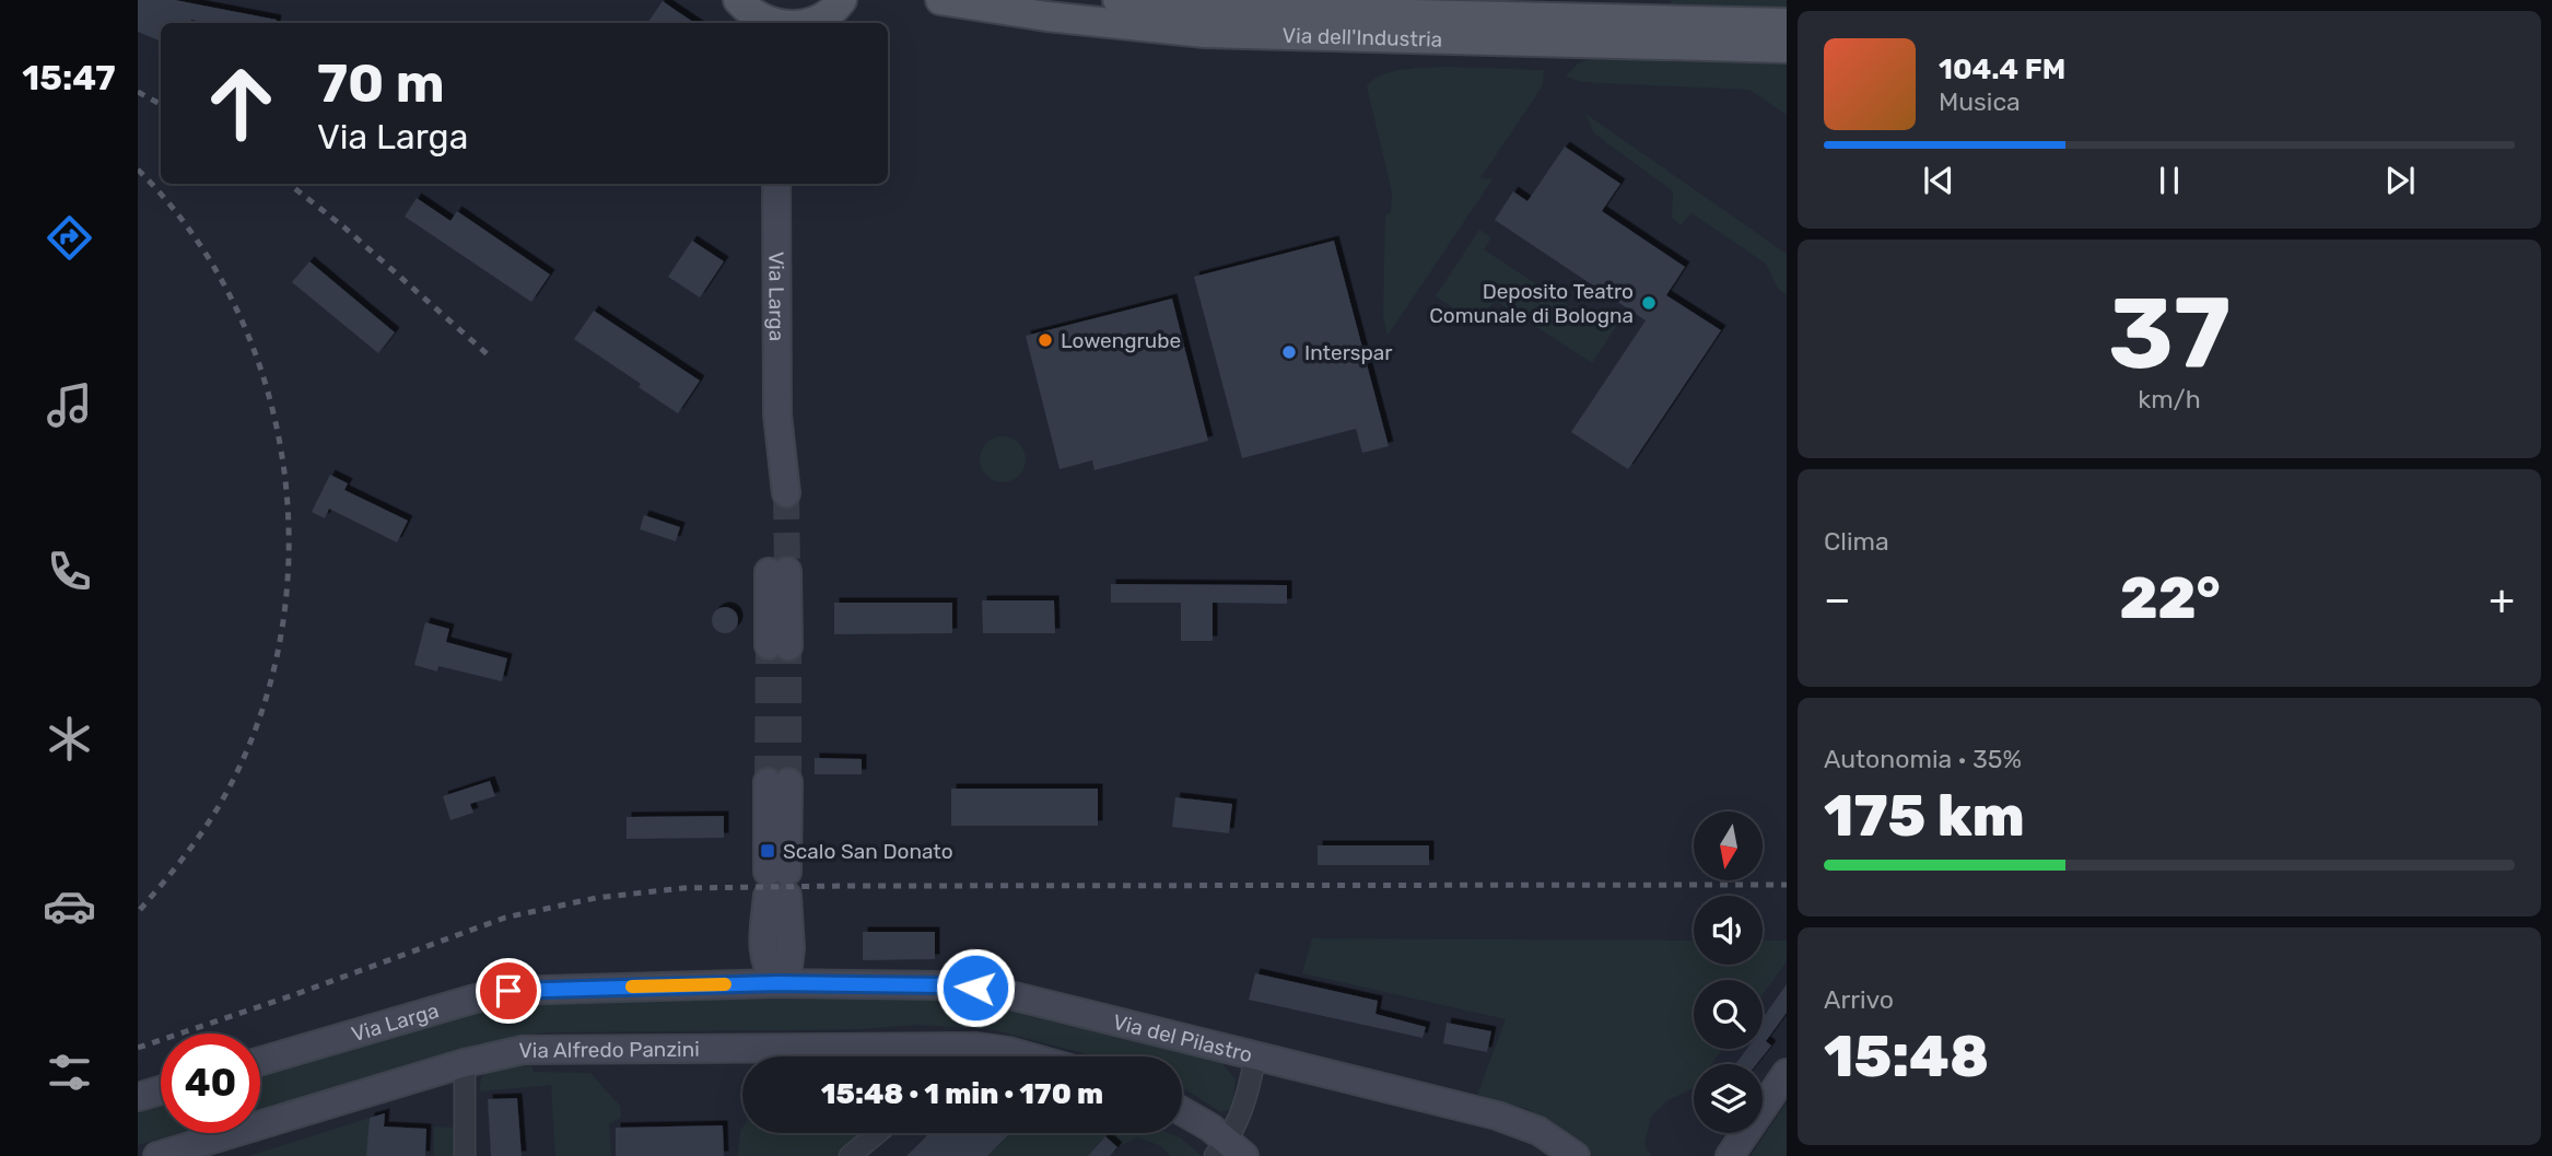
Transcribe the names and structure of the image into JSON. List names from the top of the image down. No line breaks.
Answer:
{"streets":{"main road":["Via dell'Industria"],"street":["Via Larga","Via del Pilastro","Via Alfredo Panzini"]},"crossings":[["Via Larga","Via del Pilastro"]],"places":{"other":["Deposito Teatro Comunale di Bologna","Lowengrube","Interspar"],"transit":["Scalo San Donato"]},"north":"bottom","page":{"tabs":"15:47","turn":["70 m","Via Larga"],"song":["104.4 FM","Musica"],"tile":[["37","km/h"],"Clima",["Autonomia · 35%","175 km"],["Arrivo","15:48"]],"heat":["−","22°","+"],"limit":"40","trip":"15:48 · 1 min · 170 m"}}
